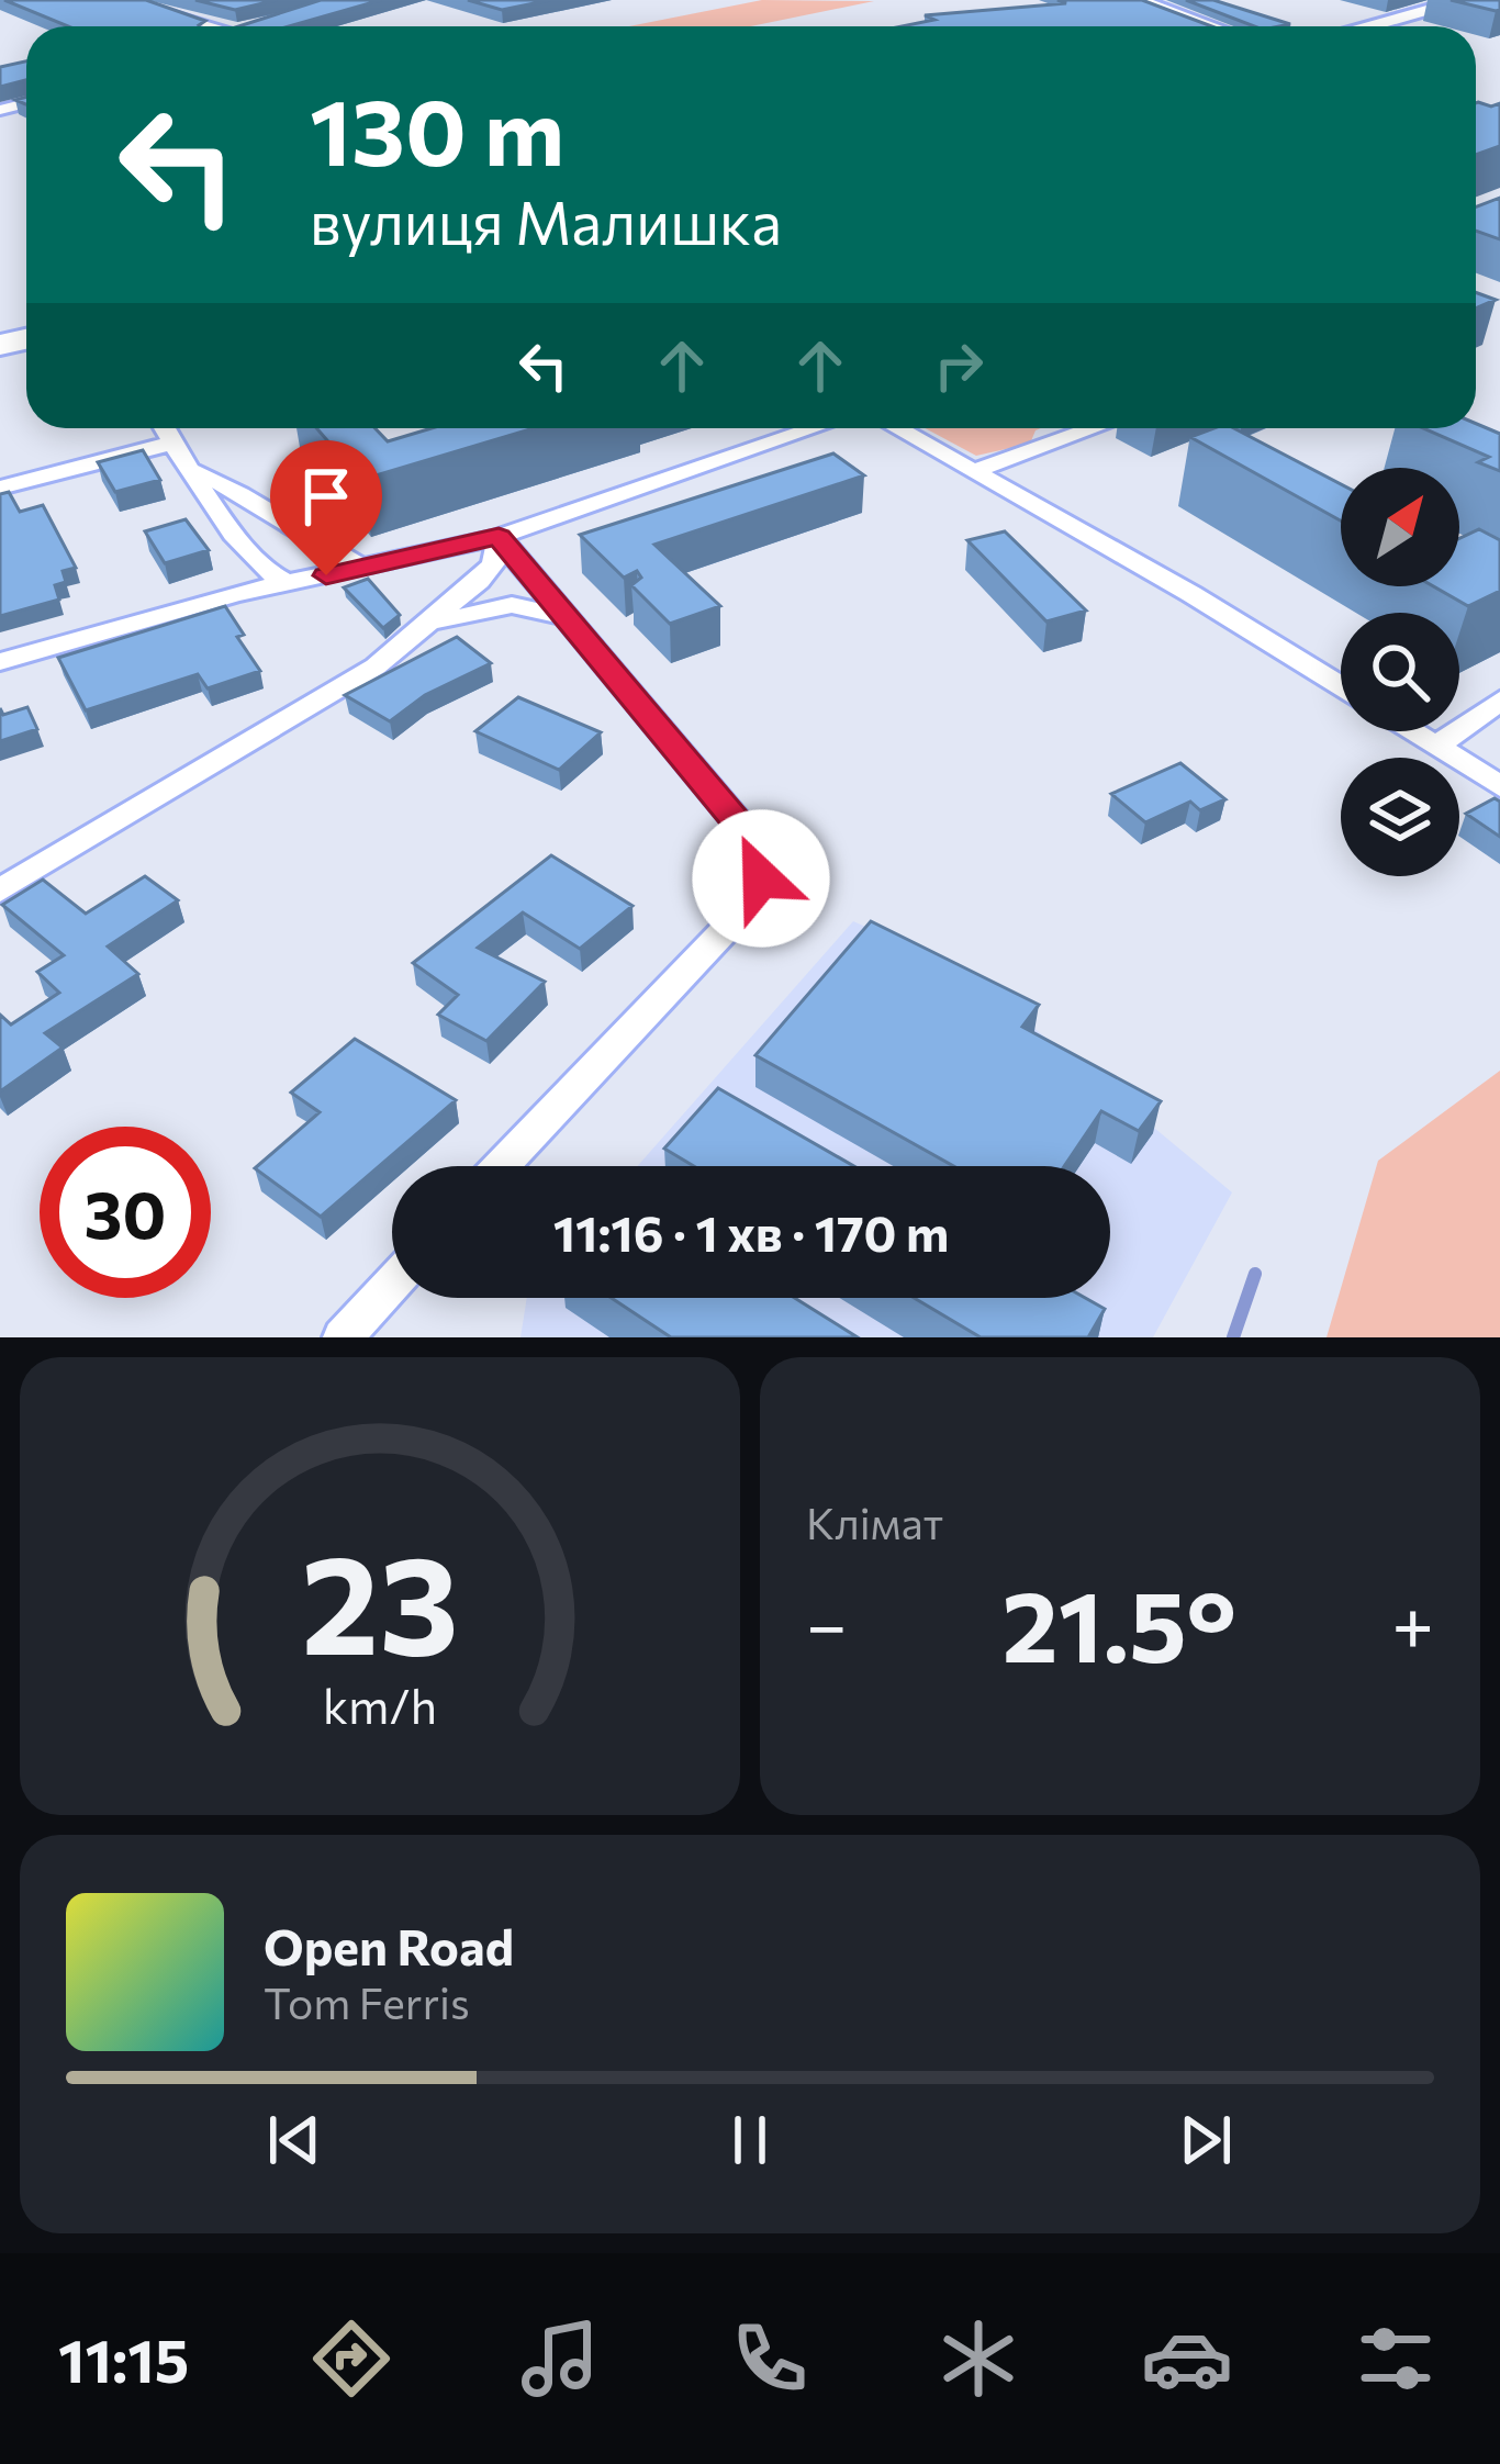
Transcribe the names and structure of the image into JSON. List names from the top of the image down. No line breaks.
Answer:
{"north":"top right","page":{"turn":["130 m","вулиця Малишка"],"limit":"30","trip":"11:16 · 1 хв · 170 m","tile":"Клімат","heat":["−","21.5°","+"],"song":["Open Road","Tom Ferris"],"tabs":"11:15","gauge":["23","km/h"]}}
